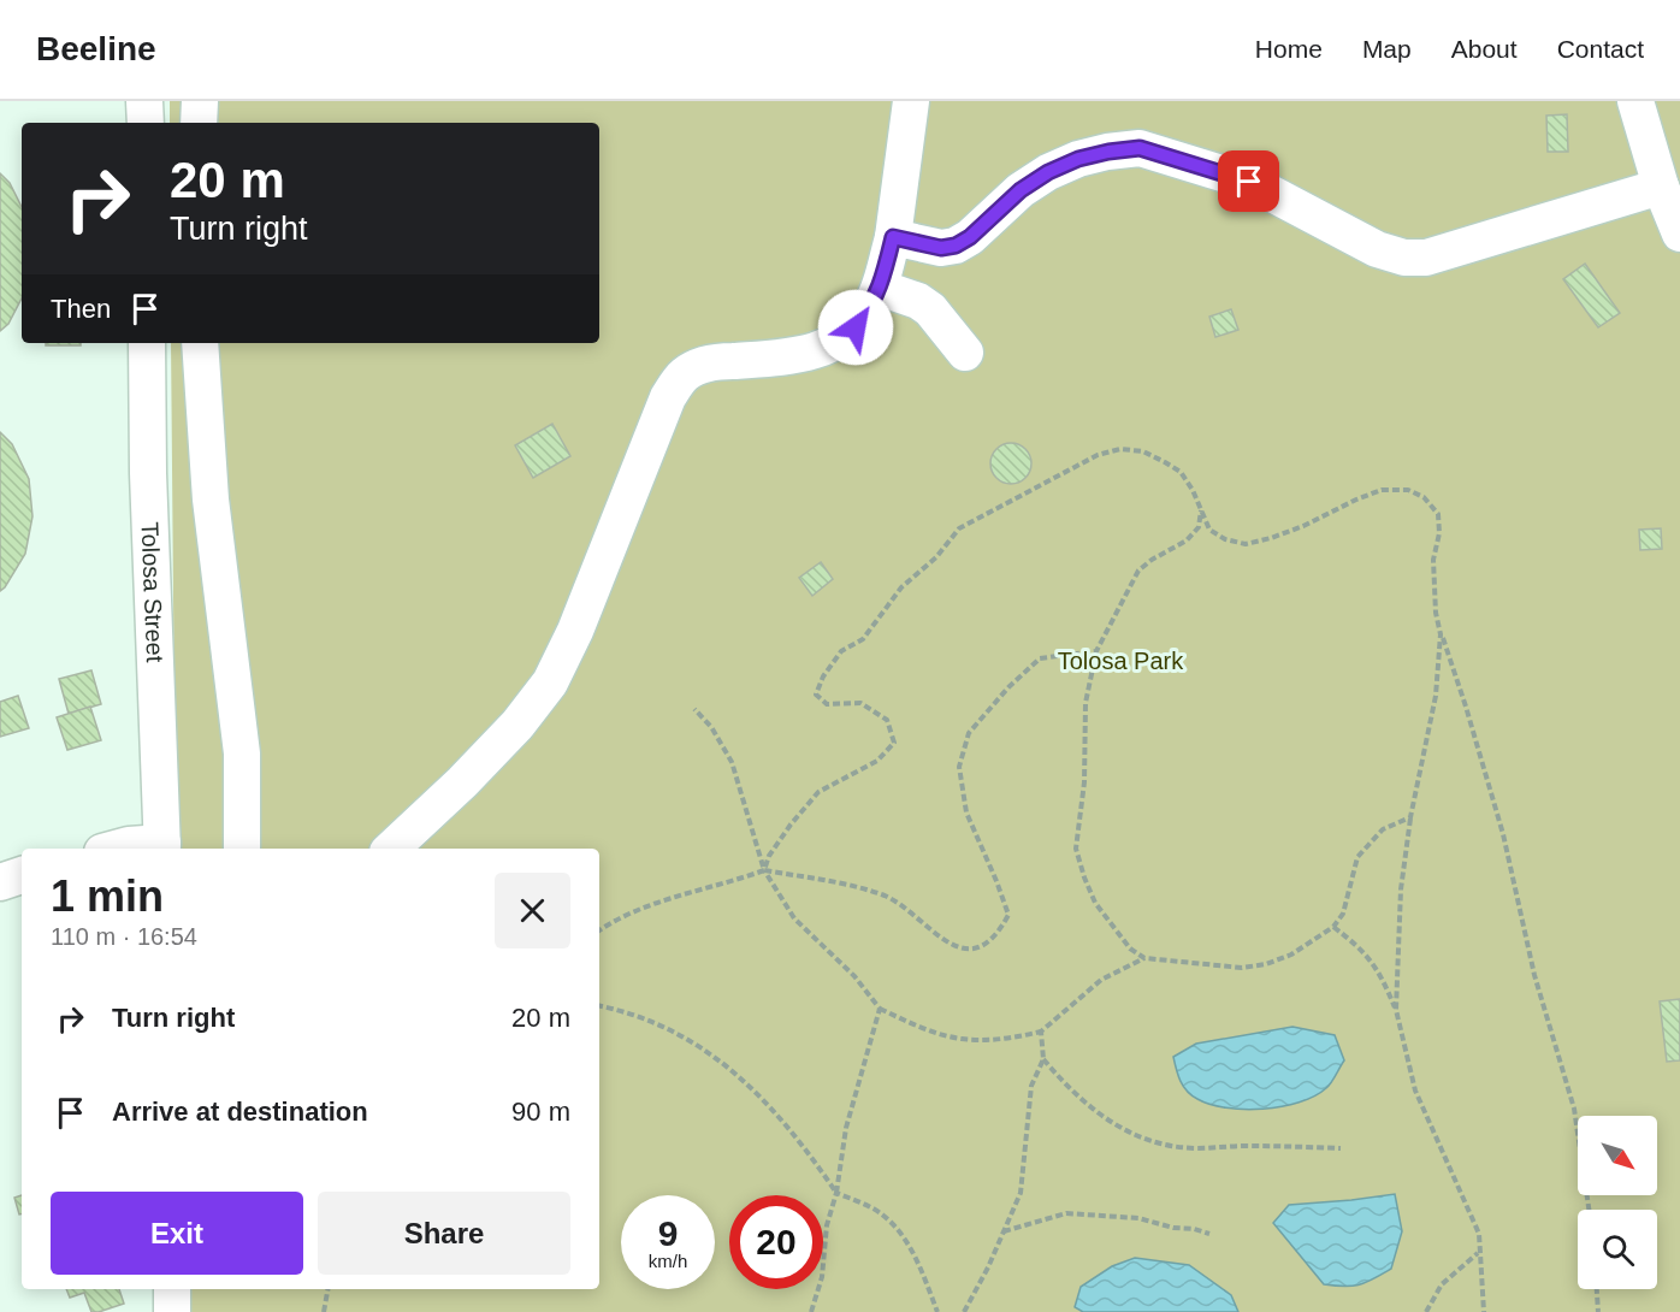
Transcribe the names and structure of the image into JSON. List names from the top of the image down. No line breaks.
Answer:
{"streets":{"street":["Tolosa Street"]},"parks":["Tolosa Park"],"north":"bottom right","page":{"header":"Beeline","nav":["Home","Map","About","Contact"],"turn":["20 m","Turn right"],"then":"Then","heading":["1 min","110 m · 16:54"],"list":[{"name":"Turn right","value":"20 m"},{"name":"Arrive at destination","value":"90 m"}],"buttons":["Exit","Share"],"speed":"9 km/h","limit":"20"}}
